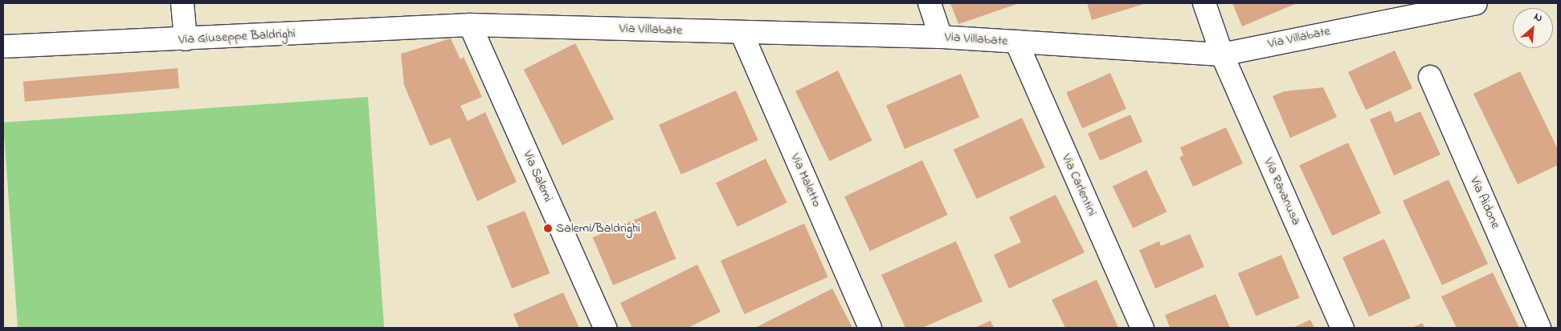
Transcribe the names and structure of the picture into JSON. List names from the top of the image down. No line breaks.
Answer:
{"streets":{"street":["Via Villabate","Via Giuseppe Baldrighi","Via Salemi","Via Maletto","Via Carlentini","Via Ravanusa","Via Aidone"]},"crossings":[["Via Villabate","Via Giuseppe Baldrighi"],["Via Villabate","Via Salemi"],["Via Villabate","Via Maletto"],["Via Villabate","Via Carlentini"],["Via Villabate","Via Ravanusa"],["Via Giuseppe Baldrighi","Via Salemi"]],"places":["Salemi/Baldrighi"],"north":"top right"}
